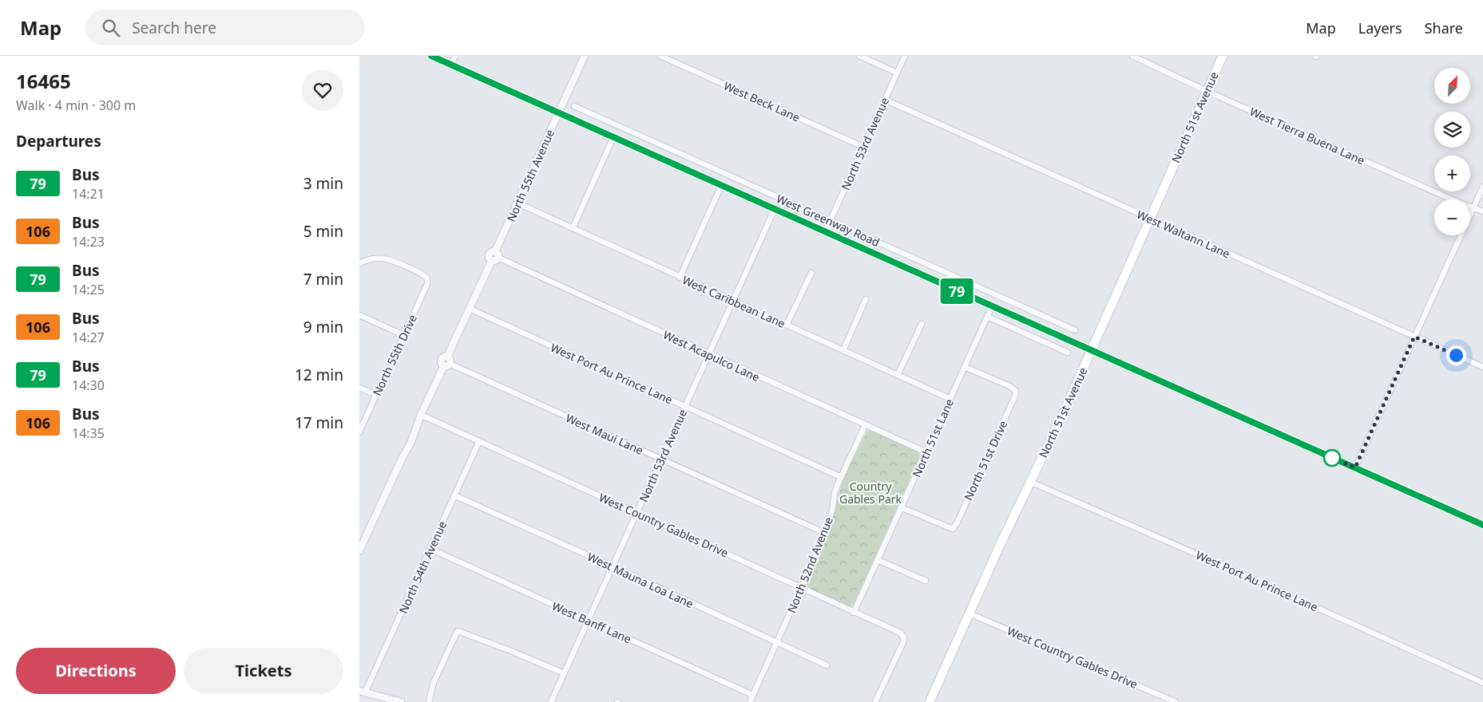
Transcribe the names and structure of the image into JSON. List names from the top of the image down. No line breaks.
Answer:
{"streets":{"main road":["North 51st Avenue","West Greenway Road"],"street":["West Beck Lane","West Tierra Buena Lane","North 53rd Avenue","North 55th Avenue","West Waltann Lane","West Caribbean Lane","North 55th Drive","West Acapulco Lane","West Port Au Prince Lane","West Maui Lane","North 51st Lane","North 51st Drive","West Country Gables Drive","North 52nd Avenue","North 54th Avenue","West Mauna Loa Lane","West Banff Lane"]},"crossings":[["West Beck Lane","North 53rd Avenue"],["North 51st Avenue","West Tierra Buena Lane"],["North 51st Avenue","West Greenway Road"],["North 51st Avenue","West Waltann Lane"],["North 51st Avenue","West Port Au Prince Lane"],["North 51st Avenue","West Country Gables Drive"],["North 53rd Avenue","West Greenway Road"],["North 53rd Avenue","West Waltann Lane"],["North 53rd Avenue","West Caribbean Lane"],["North 53rd Avenue","West Acapulco Lane"],["North 53rd Avenue","West Port Au Prince Lane"],["North 53rd Avenue","West Maui Lane"],["North 53rd Avenue","West Country Gables Drive"],["North 53rd Avenue","West Mauna Loa Lane"],["North 53rd Avenue","West Banff Lane"],["North 55th Avenue","West Greenway Road"],["North 55th Avenue","West Caribbean Lane"],["North 55th Avenue","West Acapulco Lane"],["North 55th Avenue","West Port Au Prince Lane"],["North 55th Avenue","West Maui Lane"],["North 55th Avenue","West Country Gables Drive"],["West Greenway Road","North 51st Lane"],["West Caribbean Lane","North 51st Lane"],["West Acapulco Lane","North 51st Lane"],["West Acapulco Lane","North 52nd Avenue"],["West Port Au Prince Lane","North 52nd Avenue"],["West Maui Lane","North 52nd Avenue"],["North 51st Lane","North 51st Drive"],["North 51st Lane","West Country Gables Drive"],["West Country Gables Drive","North 52nd Avenue"],["West Country Gables Drive","North 54th Avenue"],["North 52nd Avenue","West Mauna Loa Lane"],["North 52nd Avenue","West Banff Lane"],["North 54th Avenue","West Mauna Loa Lane"],["North 54th Avenue","West Banff Lane"]],"parks":["Country Gables Park"],"lines":["bus line 79"],"north":"top right","page":{"header":"Map","search":"Search here","nav":["Map","Layers","Share"],"heading":[["16465","Walk · 4 min · 300 m"],"Departures"],"on_map":"79","map_buttons":["+","−"],"list":[{"mark":"79","name":"Bus","note":"14:21","value":"3 min"},{"mark":"106","name":"Bus","note":"14:23","value":"5 min"},{"mark":"79","name":"Bus","note":"14:25","value":"7 min"},{"mark":"106","name":"Bus","note":"14:27","value":"9 min"},{"mark":"79","name":"Bus","note":"14:30","value":"12 min"},{"mark":"106","name":"Bus","note":"14:35","value":"17 min"}],"buttons":["Directions","Tickets"]}}
